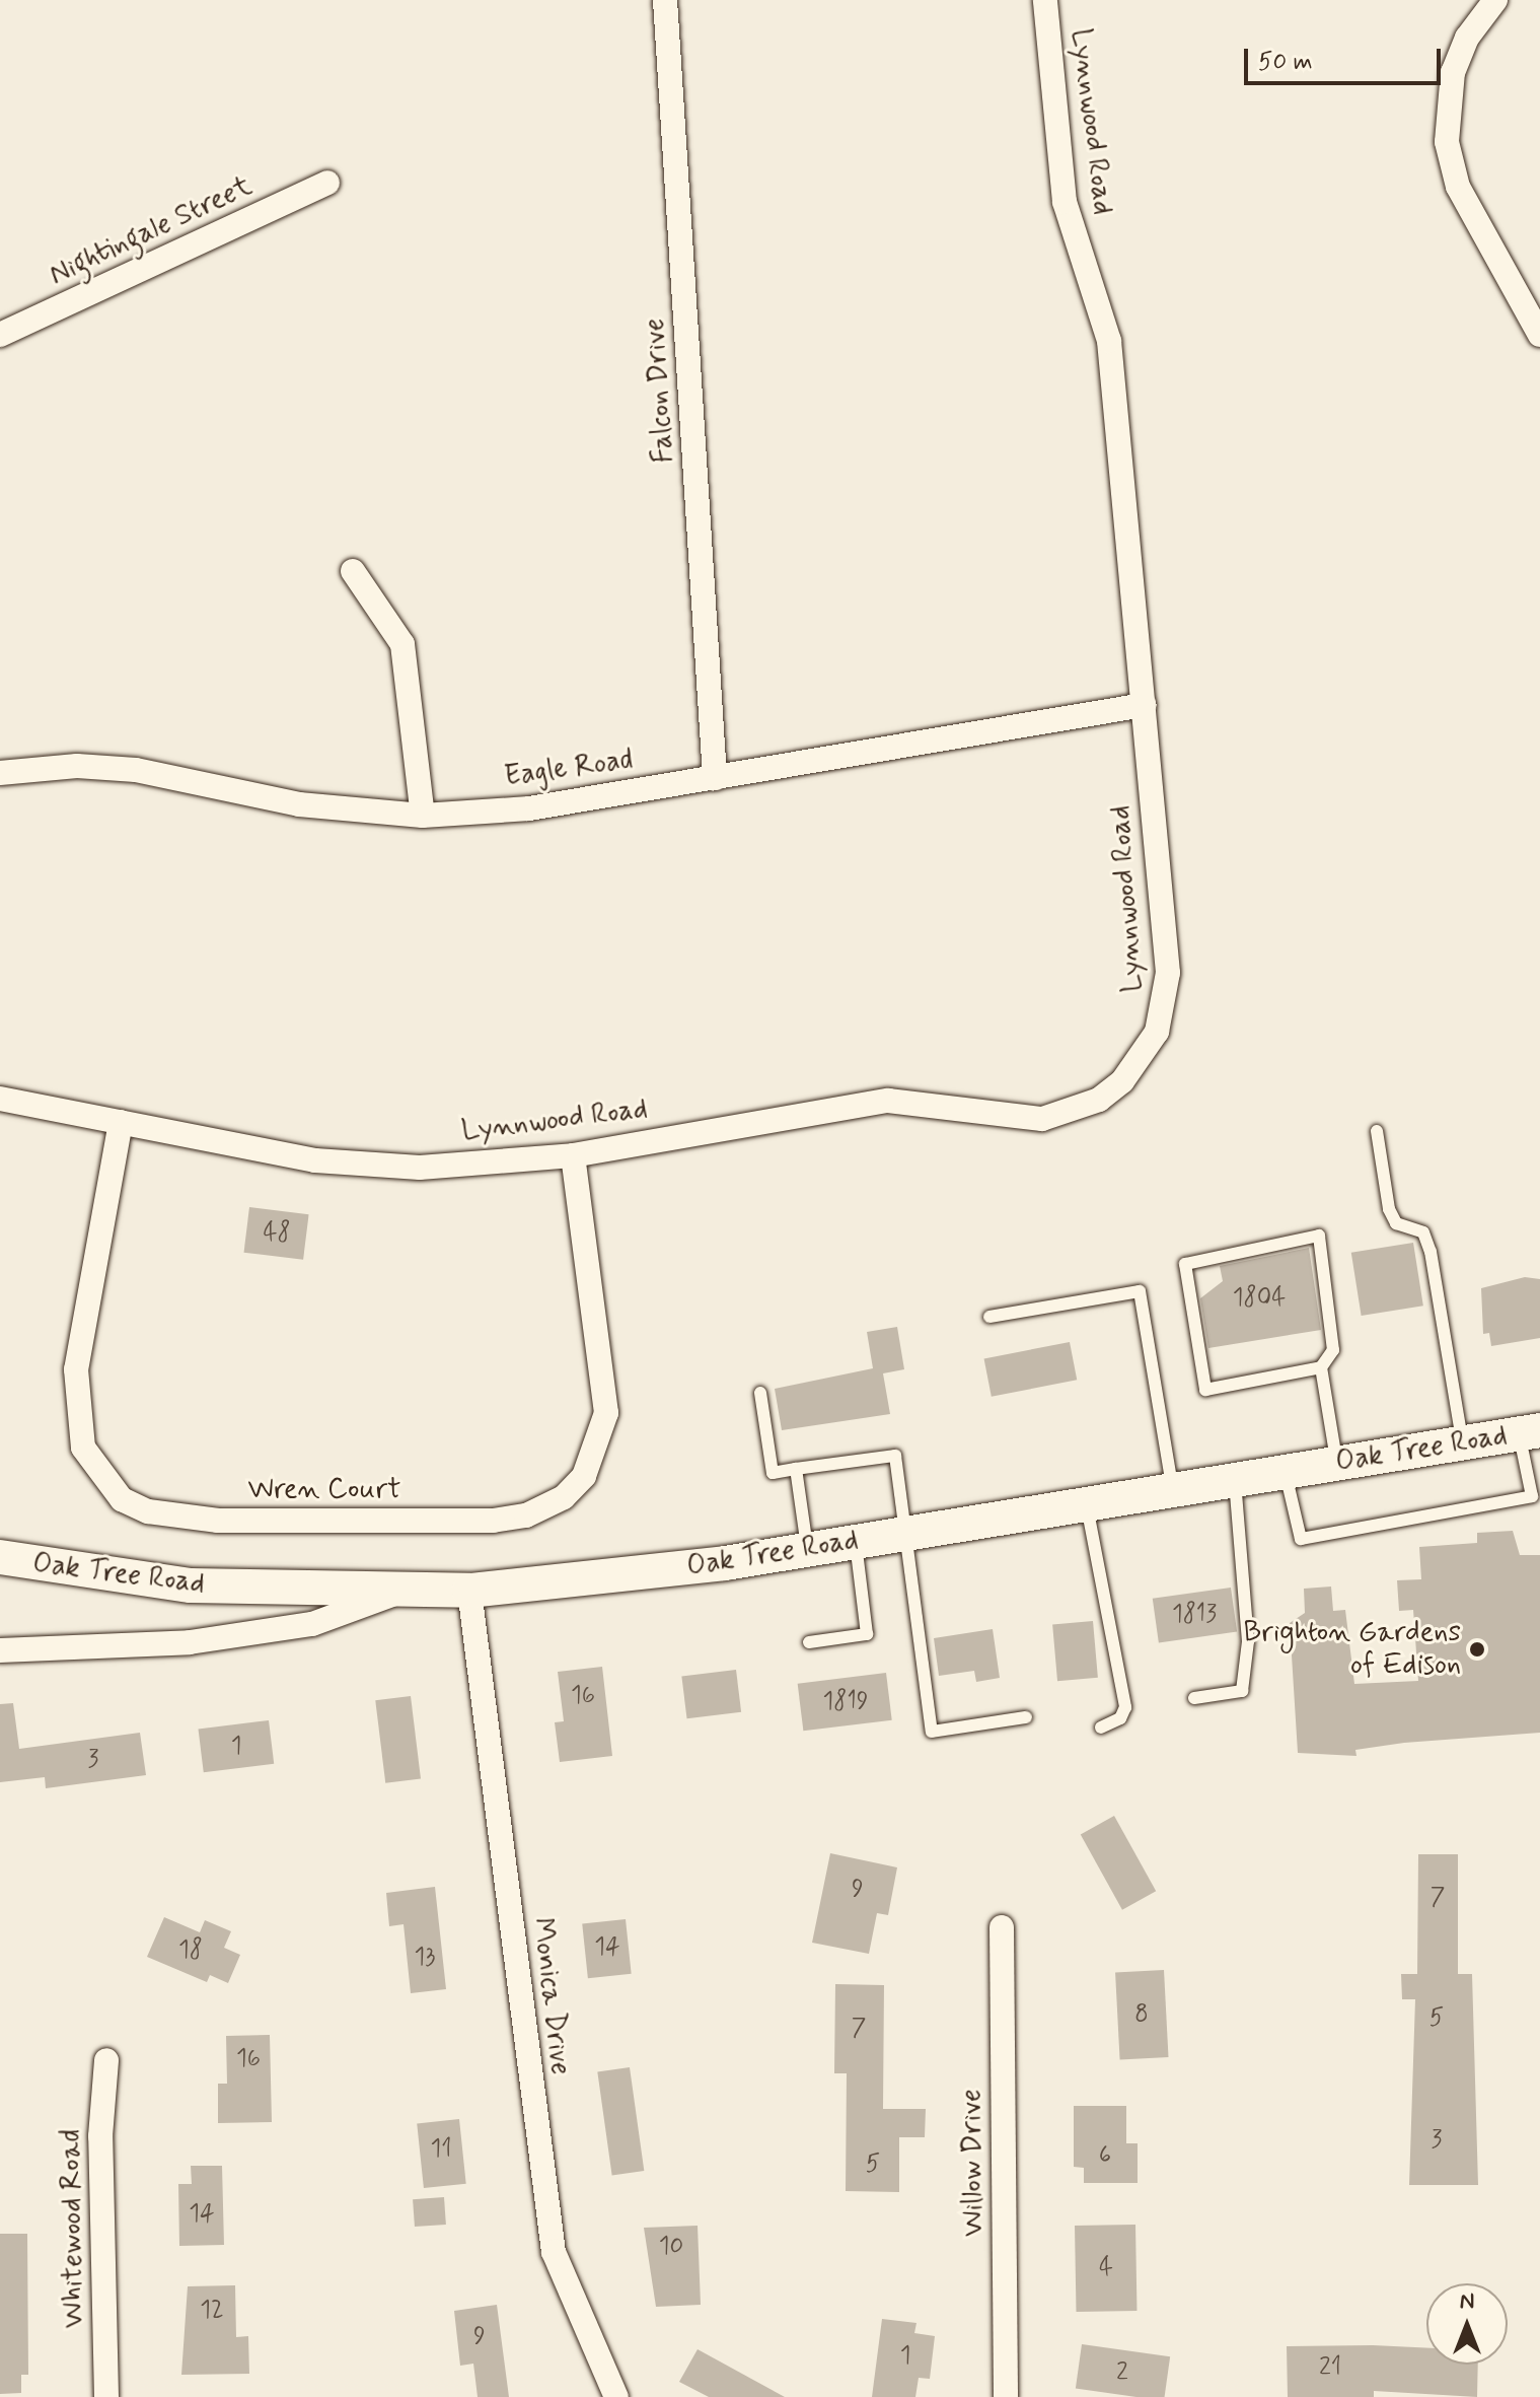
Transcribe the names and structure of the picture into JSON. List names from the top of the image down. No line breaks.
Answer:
{"streets":{"main road":["Oak Tree Road"],"street":["Lynnwood Road","Nightingale Street","Falcon Drive","Eagle Road","Wren Court","Monica Drive","Willow Drive","Whitewood Road"]},"crossings":[["Lynnwood Road","Eagle Road"],["Lynnwood Road","Wren Court"],["Falcon Drive","Eagle Road"],["Oak Tree Road","Monica Drive"]],"places":["Brighton Gardens of Edison"],"house_numbers":["48","1804","1813","16","1819","1","3","9","7","14","18","13","8","5","7","16","3","11","6","5","14","10","4","12","9","1","21","2"],"scale_bar":"50 m","north":"top"}
